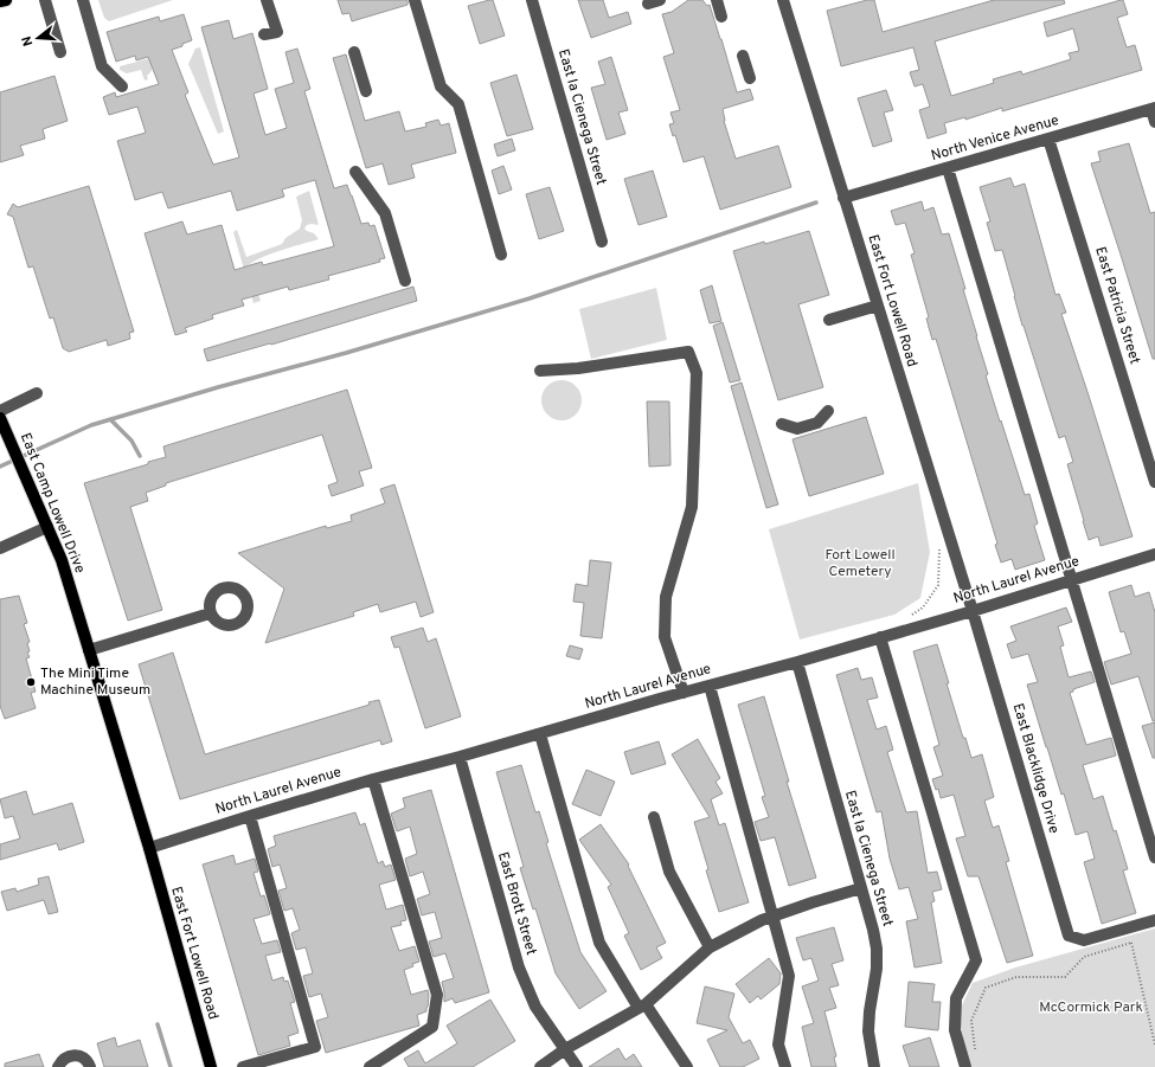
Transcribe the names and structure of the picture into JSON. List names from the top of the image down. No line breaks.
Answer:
{"streets":{"main road":["East Fort Lowell Road","East Camp Lowell Drive"],"street":["East la Cienega Street","North Venice Avenue","East Patricia Street","North Laurel Avenue","East Blacklidge Drive","East Brott Street"]},"crossings":[["East la Cienega Street","North Laurel Avenue"],["North Venice Avenue","East Fort Lowell Road"],["North Venice Avenue","East Patricia Street"],["East Fort Lowell Road","East Camp Lowell Drive"],["East Fort Lowell Road","North Laurel Avenue"],["East Fort Lowell Road","East Blacklidge Drive"],["East Camp Lowell Drive","North Laurel Avenue"],["North Laurel Avenue","East Blacklidge Drive"],["North Laurel Avenue","East Brott Street"]],"parks":["Fort Lowell Cemetery","McCormick Park"],"places":["The Mini Time Machine Museum"],"north":"left"}
